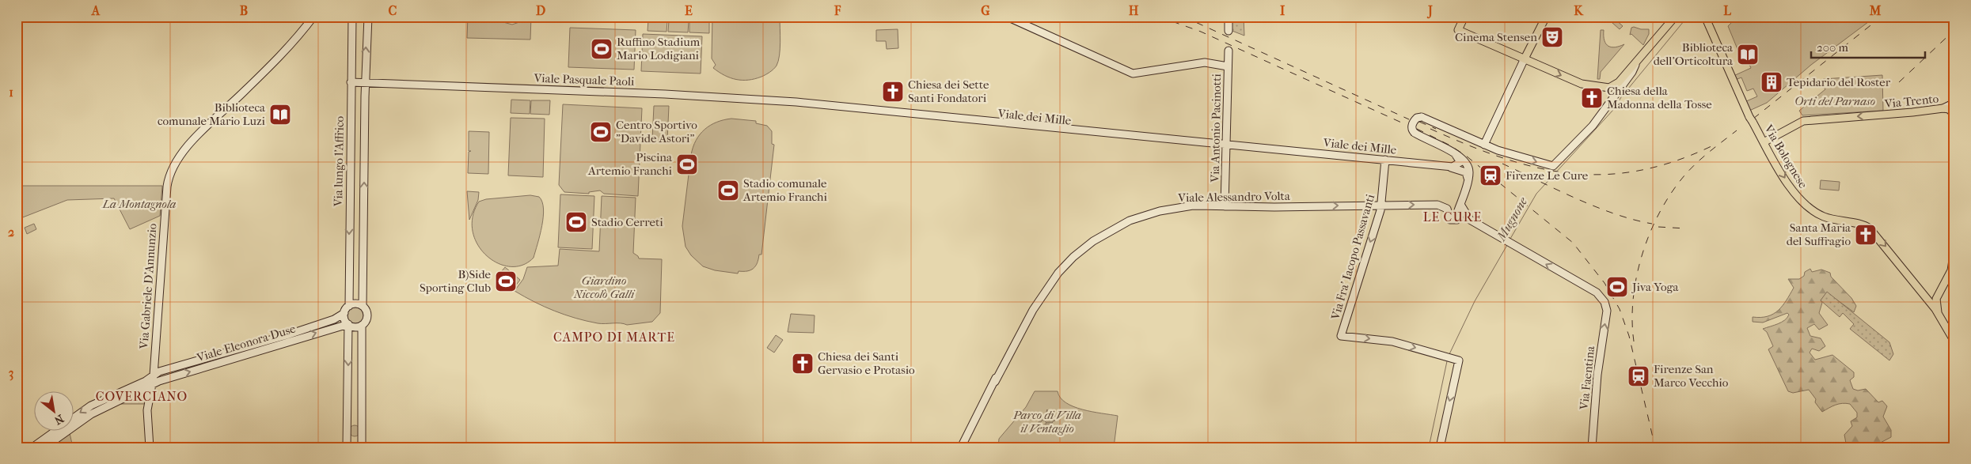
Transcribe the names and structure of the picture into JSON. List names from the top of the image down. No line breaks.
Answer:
{"streets":{"main road":["Via Trento","Via Bolognese"],"street":["Viale Pasquale Paoli","Viale dei Mille","Via Antonio Pacinotti","Via lungo l'Affrico","Viale Alessandro Volta","Via Fra' Iacopo Passavanti","Via Gabriele D'Annunzio","Viale Eleonora Duse","Via Faentina"]},"crossings":[["Viale Pasquale Paoli","Viale dei Mille"],["Viale Pasquale Paoli","Via lungo l'Affrico"],["Via Trento","Via Bolognese"],["Viale dei Mille","Via Antonio Pacinotti"],["Viale dei Mille","Via Fra' Iacopo Passavanti"],["Via Antonio Pacinotti","Viale Alessandro Volta"],["Via lungo l'Affrico","Viale Eleonora Duse"],["Viale Alessandro Volta","Via Fra' Iacopo Passavanti"],["Via Gabriele D'Annunzio","Viale Eleonora Duse"]],"one_way":["Via Trento","Via Bolognese","Viale Alessandro Volta","Via Faentina"],"districts":["LE CURE","CAMPO DI MARTE","COVERCIANO"],"water":["Mugnone"],"parks":["Orti del Parnaso","La Montagnola","Giardino Niccolò Galli","Parco di Villa il Ventaglio"],"places":{"theatre":["Cinema Stensen"],"sports":["Ruffino Stadium Mario Lodigiani","Centro Sportivo \"Davide Astori\"","Piscina Artemio Franchi","Stadio comunale Artemio Franchi","Stadio Cerreti","B)Side Sporting Club","Jiva Yoga"],"library":["Biblioteca dell'Orticoltura","Biblioteca comunale Mario Luzi"],"building":["Tepidario del Roster"],"church":["Chiesa dei Sette Santi Fondatori","Chiesa della Madonna della Tosse","Santa Maria del Suffragio","Chiesa dei Santi Gervasio e Protasio"],"station":["Firenze Le Cure","Firenze San Marco Vecchio"]},"scale_bar":"200 m","north":"bottom right","grid":{"columns":["A","B","C","D","E","F","G","H","I","J","K","L","M"],"rows":["1","2","3"]}}
